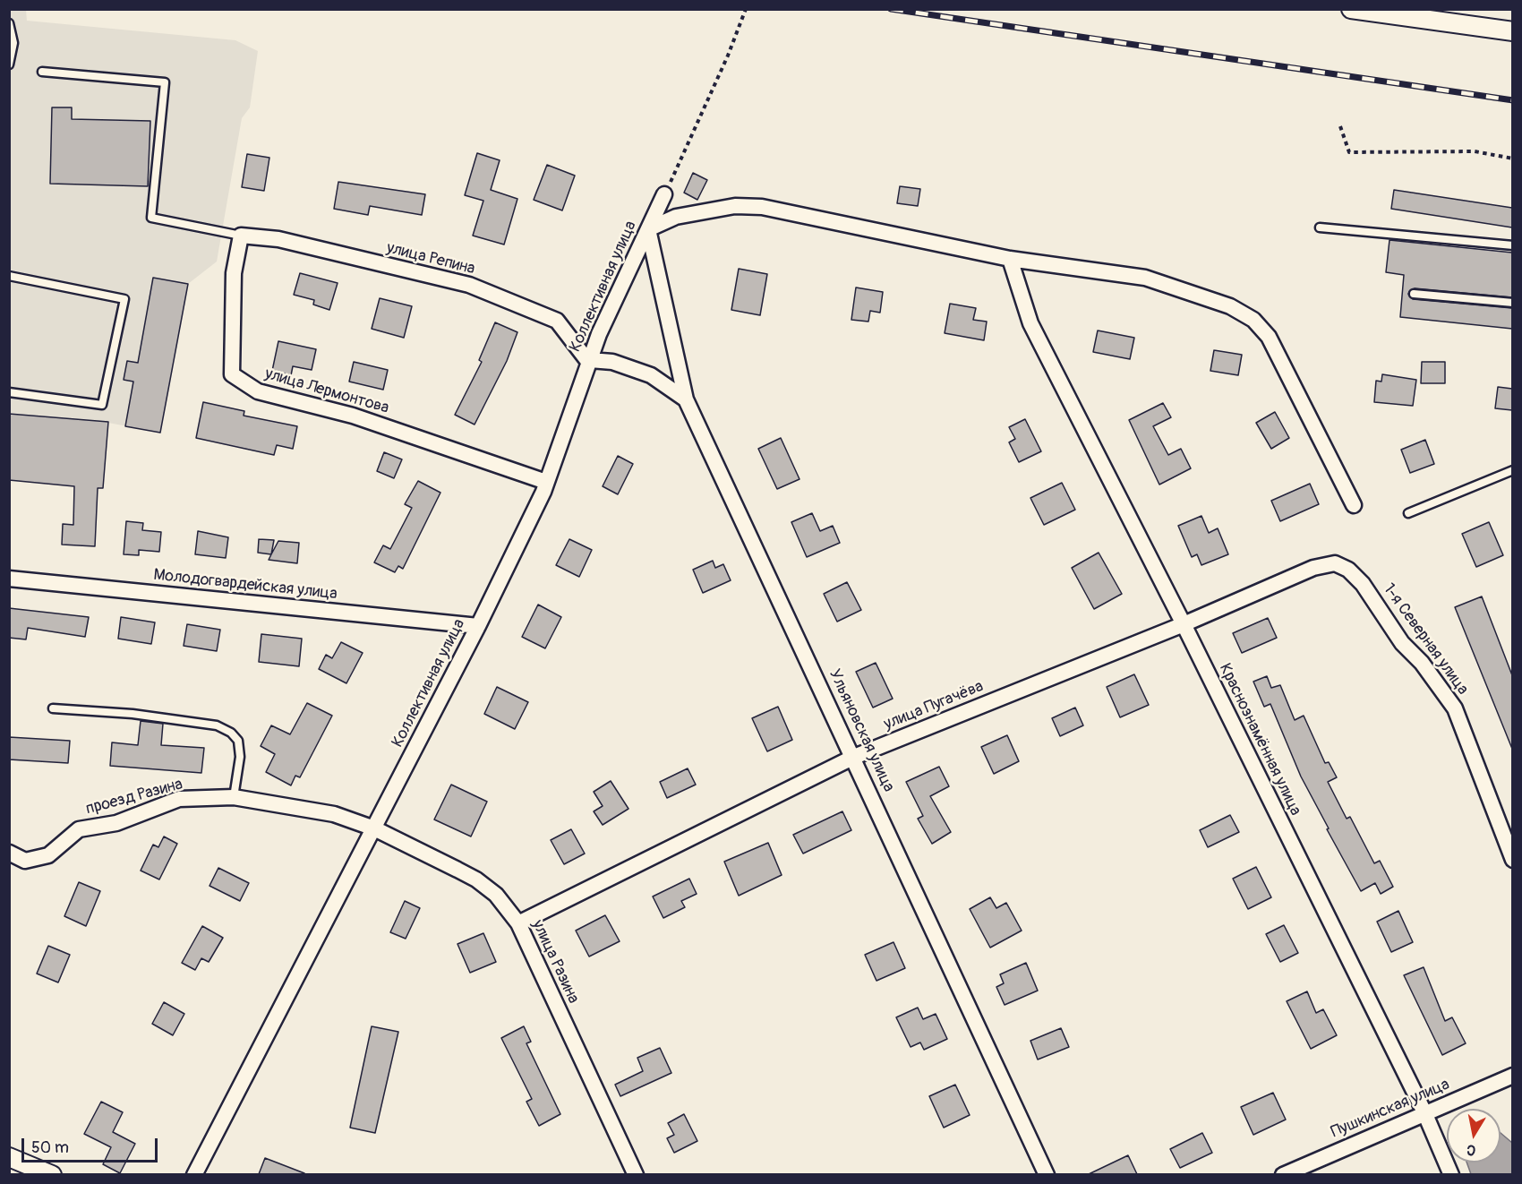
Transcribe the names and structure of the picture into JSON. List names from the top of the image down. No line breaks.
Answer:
{"streets":{"street":["улица Репина","Коллективная улица","улица Лермонтова","Молодогвардейская улица","1-я Северная улица","улица Пугачёва","Ульяновская улица","Краснознамённая улица","проезд Разина","улица Разина","Пушкинская улица"]},"crossings":[["улица Репина","Коллективная улица"],["улица Репина","улица Лермонтова"],["улица Репина","Ульяновская улица"],["Коллективная улица","улица Лермонтова"],["Коллективная улица","Молодогвардейская улица"],["Коллективная улица","Ульяновская улица"],["Коллективная улица","проезд Разина"],["Коллективная улица","улица Разина"],["1-я Северная улица","улица Пугачёва"],["улица Пугачёва","Ульяновская улица"],["улица Пугачёва","Краснознамённая улица"],["улица Пугачёва","улица Разина"],["Краснознамённая улица","Пушкинская улица"],["проезд Разина","улица Разина"]],"scale_bar":"50 m","north":"bottom"}
